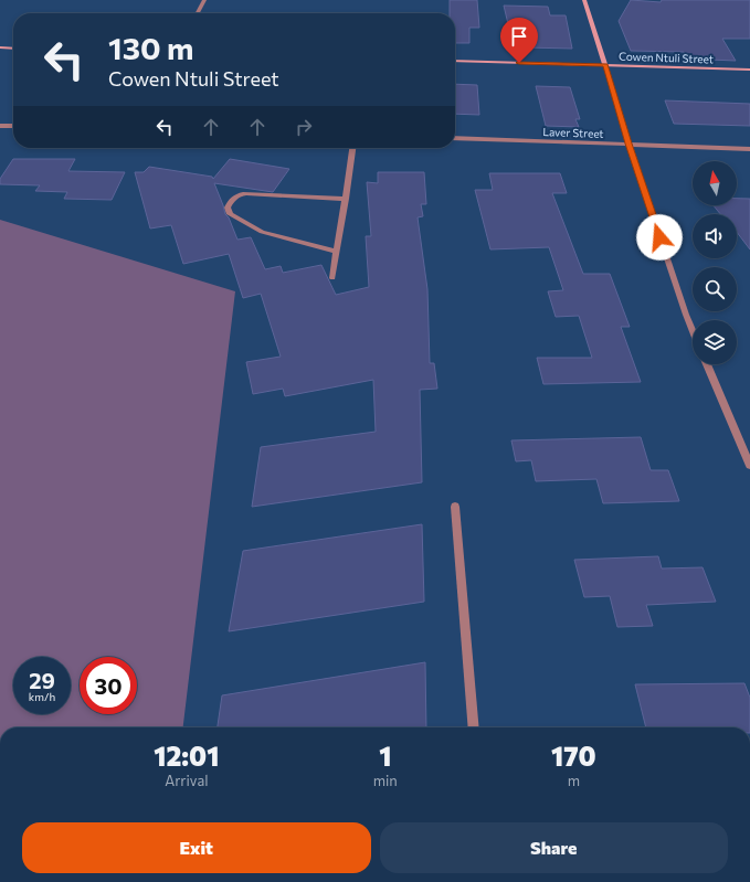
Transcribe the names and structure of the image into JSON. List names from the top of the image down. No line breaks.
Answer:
{"streets":{"street":["Cowen Ntuli Street","Laver Street"]},"north":"top","page":{"turn":["130 m","Cowen Ntuli Street"],"speed":"29 km/h","limit":"30","eta":["12:01","Arrival","1","min","170","m"],"buttons":["Exit","Share"]}}
